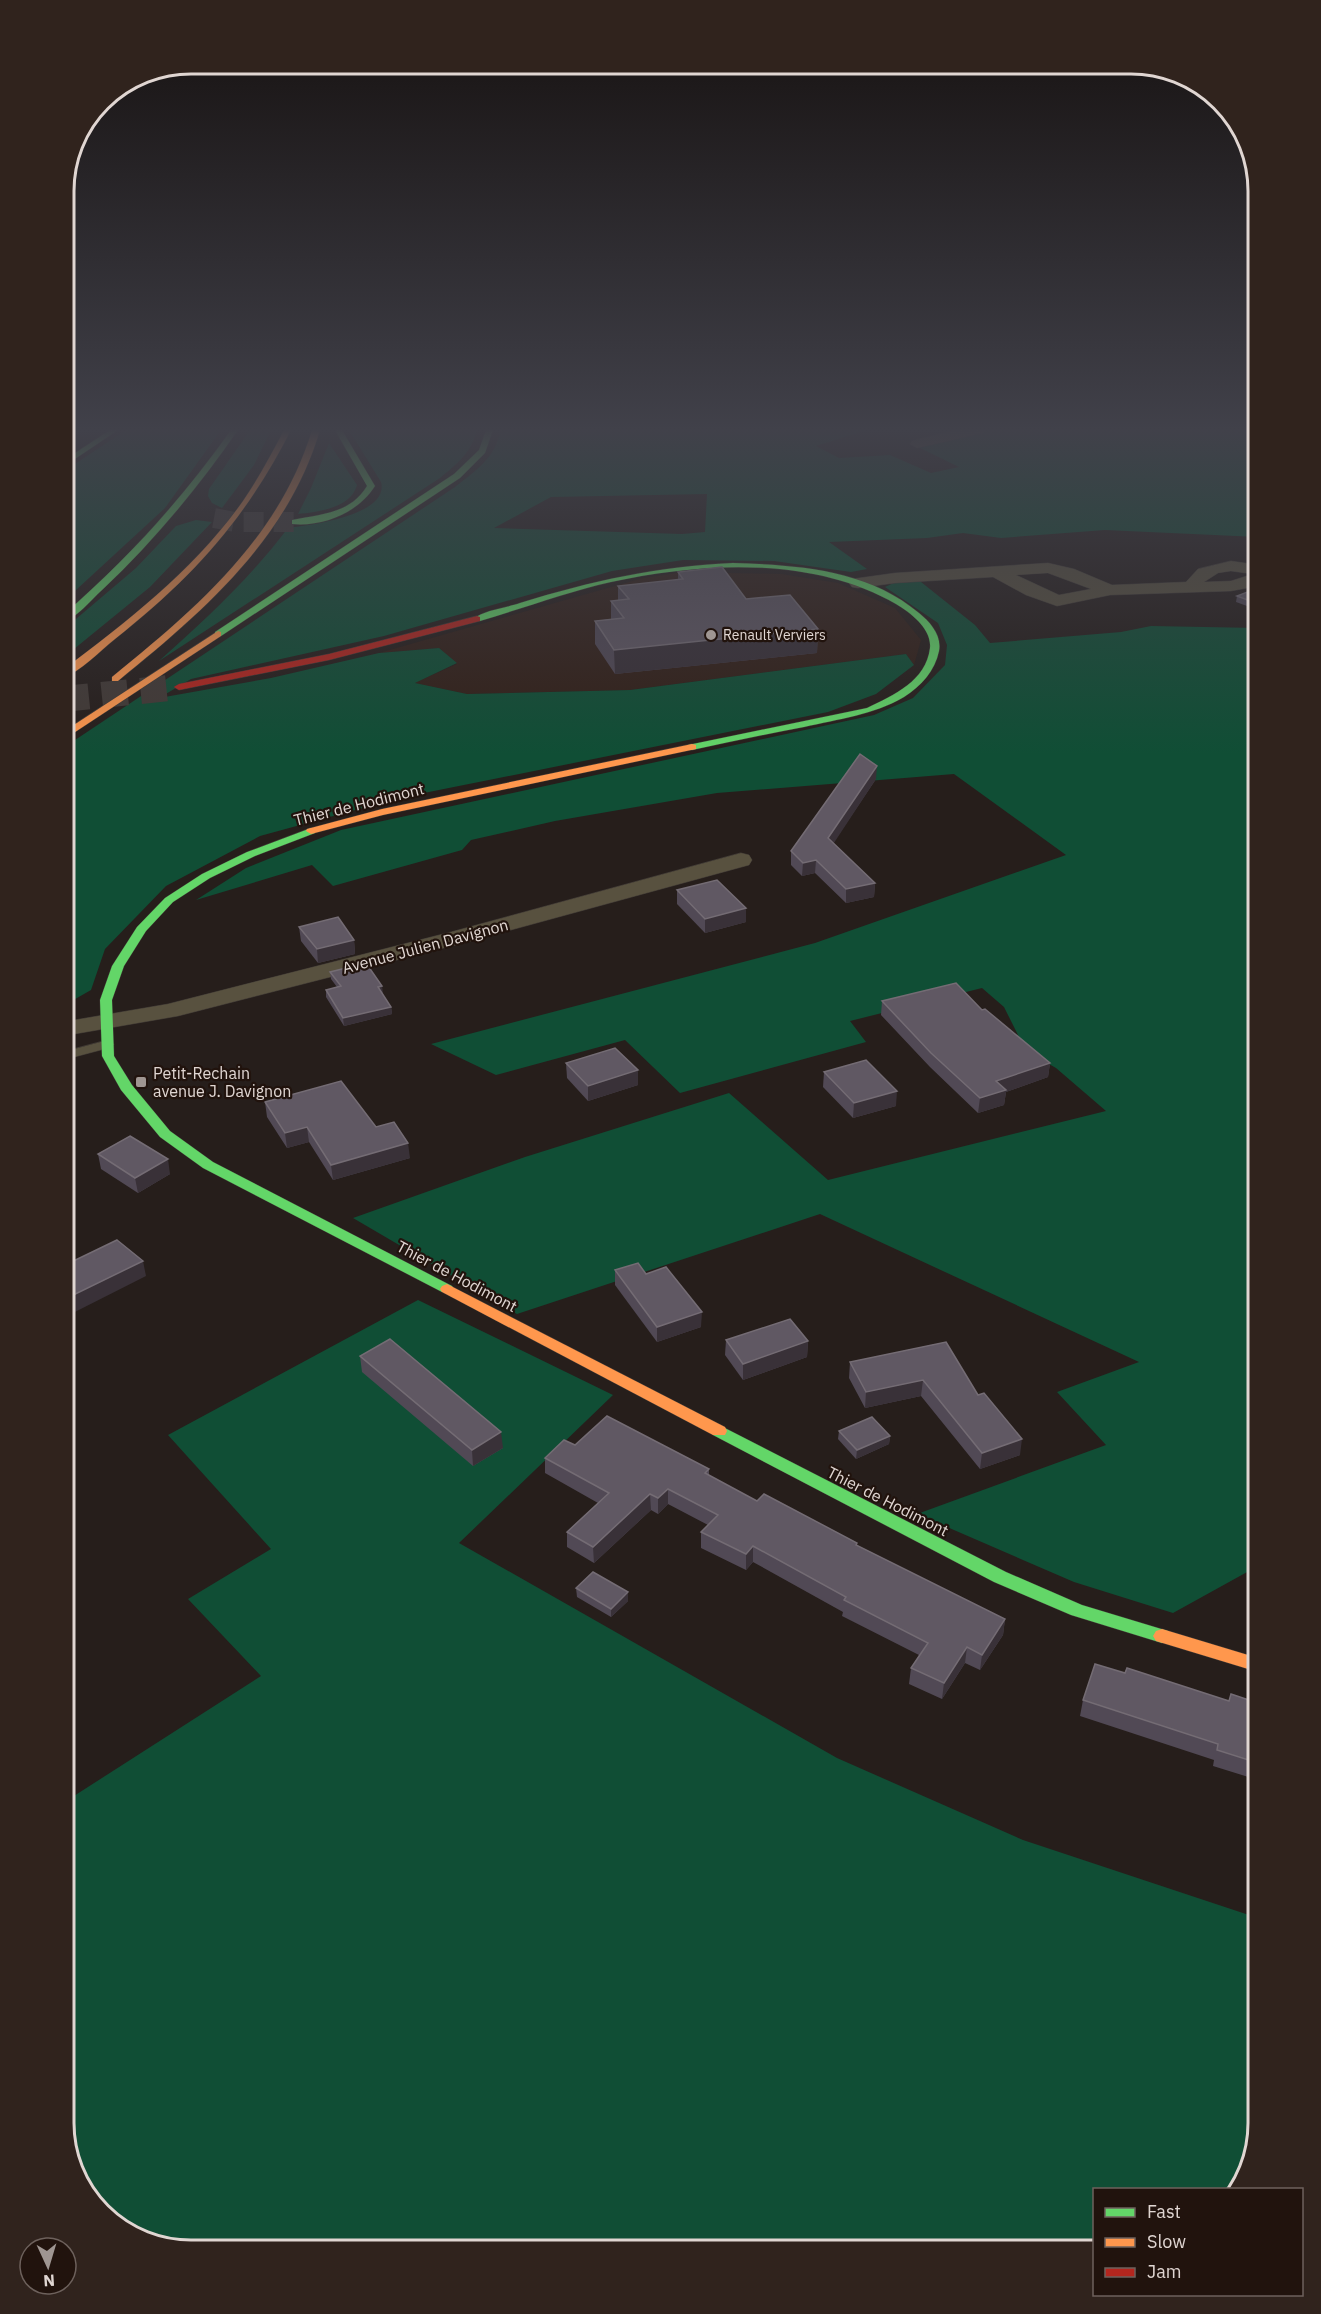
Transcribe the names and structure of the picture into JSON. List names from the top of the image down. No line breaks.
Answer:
{"streets":{"main road":["Thier de Hodimont"],"street":["Avenue Julien Davignon"]},"crossings":[["Thier de Hodimont","Avenue Julien Davignon"]],"places":{"other":["Renault Verviers"],"transit":["Petit-Rechain avenue J. Davignon"]},"legend":["Fast","Slow","Jam"],"north":"bottom"}
